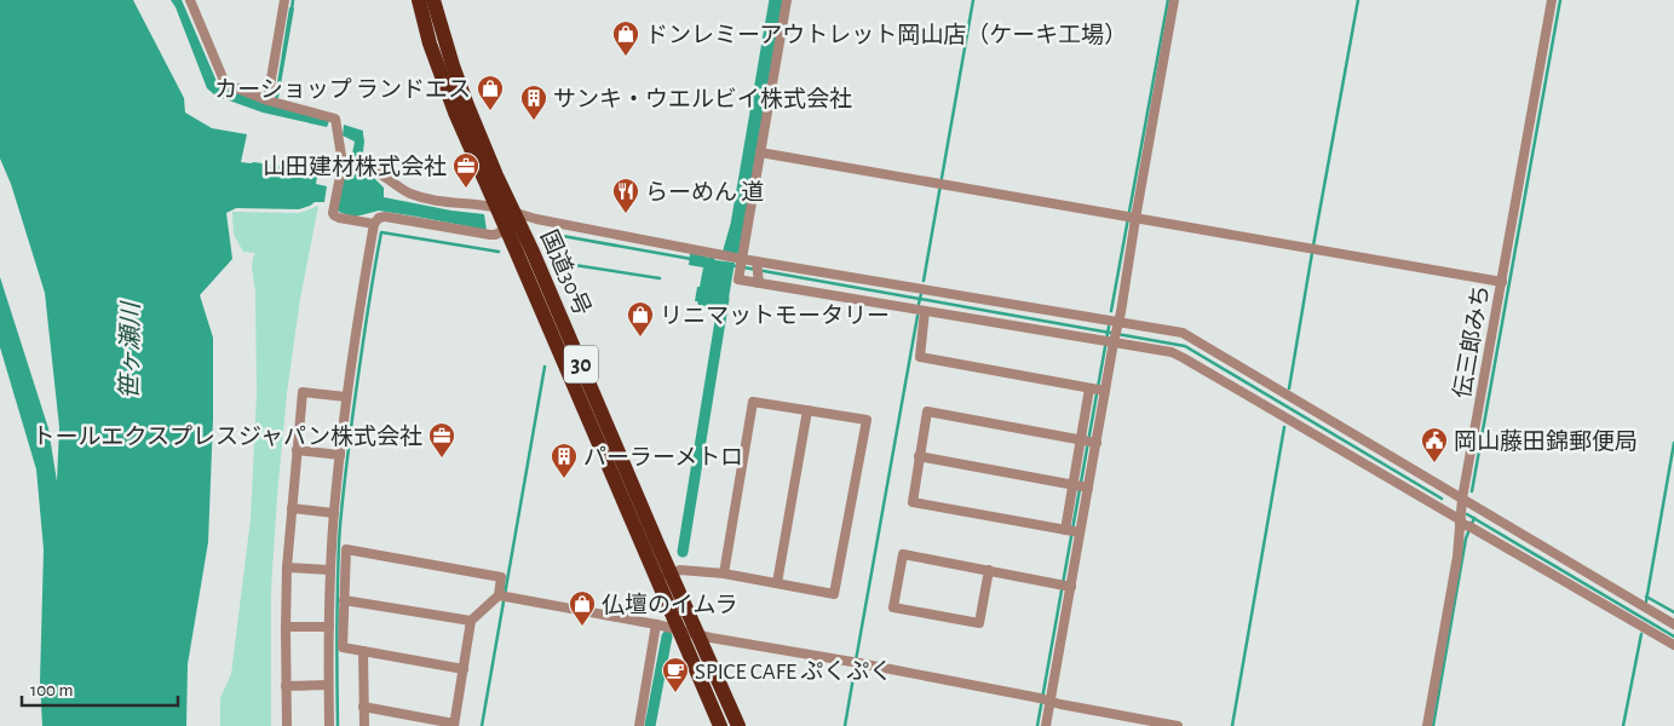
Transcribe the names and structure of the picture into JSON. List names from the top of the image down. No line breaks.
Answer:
{"streets":{"highway":["国道30号","30"],"street":["伝三郎みち"]},"water":["笹ヶ瀬川"],"places":{"shop":["ドンレミーアウトレット岡山店（ケーキ工場）","カーショップ ランドエス","リニマットモータリー","仏壇のイムラ"],"building":["サンキ・ウエルビイ株式会社","パーラーメトロ"],"office":["山田建材株式会社","トールエクスプレスジャパン株式会社"],"restaurant":["らーめん 道"],"public building":["岡山藤田錦郵便局"],"cafe":["SPICE CAFE ぷくぷく"]},"scale_bar":"100 m"}
